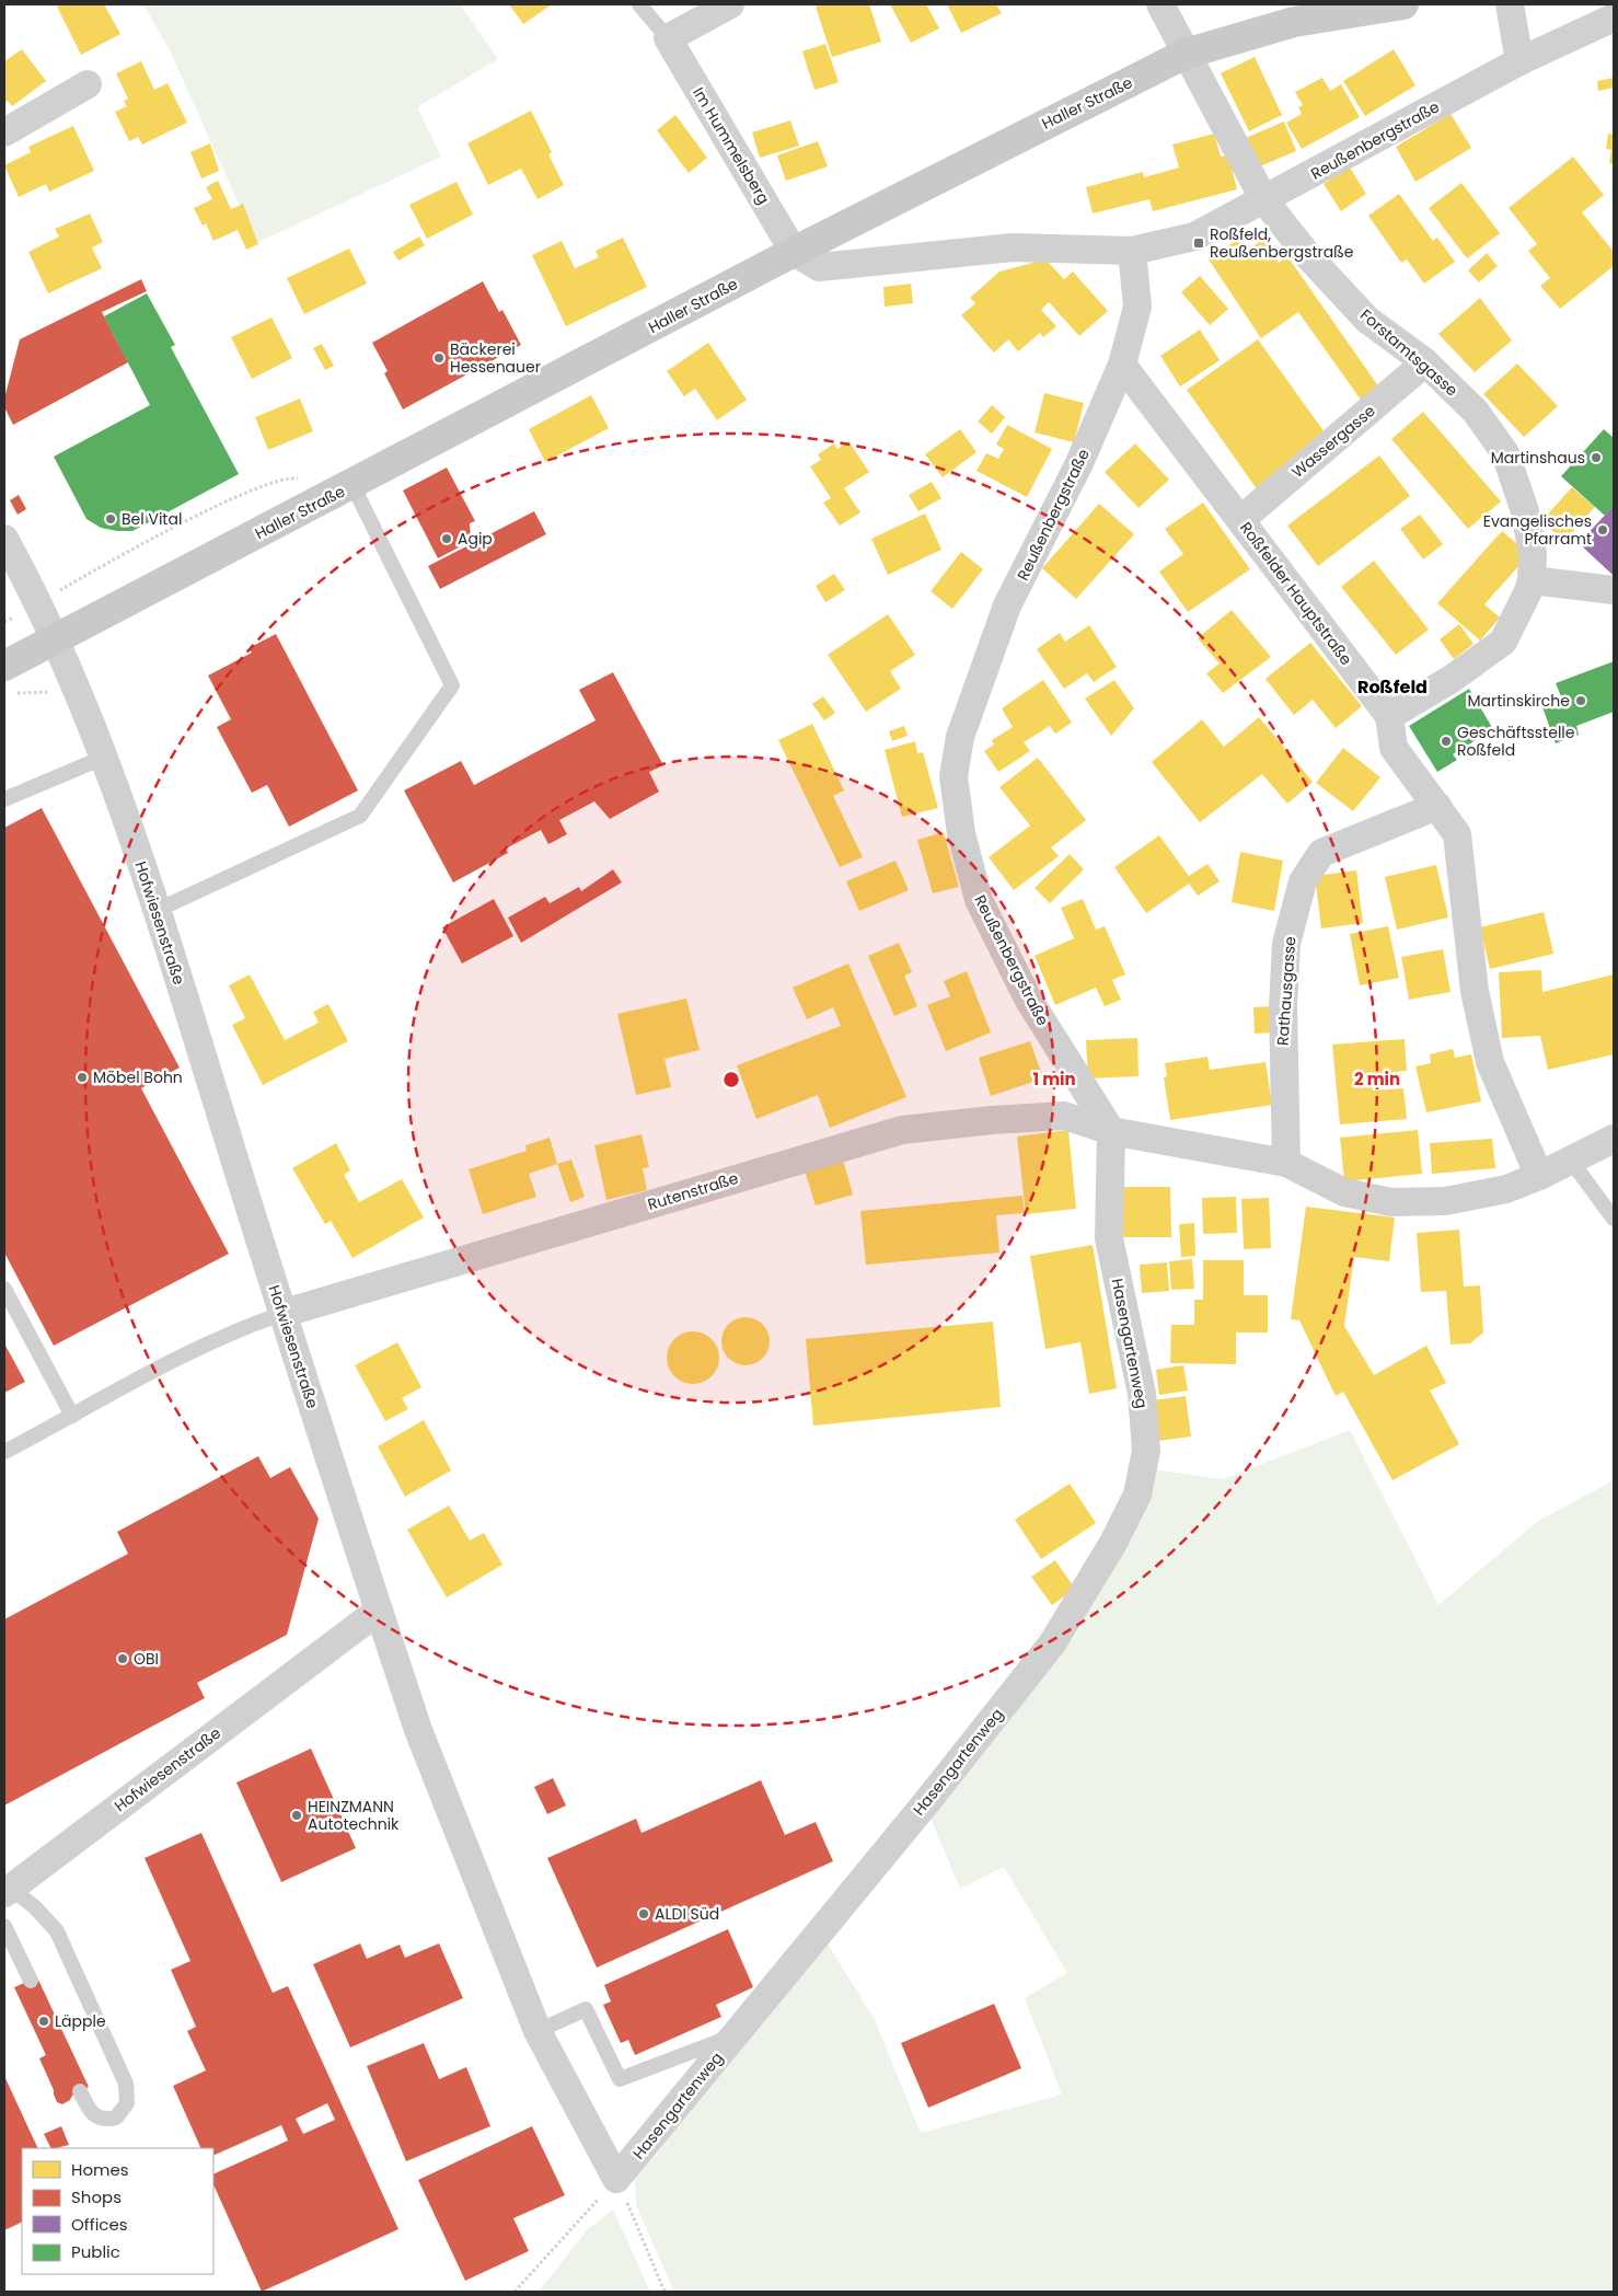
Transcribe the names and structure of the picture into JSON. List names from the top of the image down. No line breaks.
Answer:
{"streets":{"main road":["Haller Straße"],"street":["Reußenbergstraße","Im Hummelsberg","Forstamtsgasse","Wassergasse","Roßfelder Hauptstraße","Hofwiesenstraße","Rathausgasse","Rutenstraße","Hasengartenweg"]},"crossings":[["Haller Straße","Reußenbergstraße"],["Haller Straße","Im Hummelsberg"],["Haller Straße","Forstamtsgasse"],["Haller Straße","Hofwiesenstraße"],["Reußenbergstraße","Im Hummelsberg"],["Reußenbergstraße","Forstamtsgasse"],["Reußenbergstraße","Roßfelder Hauptstraße"],["Reußenbergstraße","Rutenstraße"],["Reußenbergstraße","Hasengartenweg"],["Forstamtsgasse","Wassergasse"],["Forstamtsgasse","Roßfelder Hauptstraße"],["Wassergasse","Roßfelder Hauptstraße"],["Roßfelder Hauptstraße","Rathausgasse"],["Hofwiesenstraße","Rutenstraße"],["Rutenstraße","Hasengartenweg"]],"districts":["Roßfeld"],"places":{"transit":["Roßfeld, Reußenbergstraße"],"other":["Bäckerei Hessenauer","Martinshaus","Bel Vital","Evangelisches Pfarramt","Agip","Martinskirche","Geschäftsstelle Roßfeld","Möbel Bohn","OBI","HEINZMANN Autotechnik","ALDI Süd","Läpple"]},"legend":["Homes","Shops","Offices","Public"],"rings":["1 min","2 min"]}
